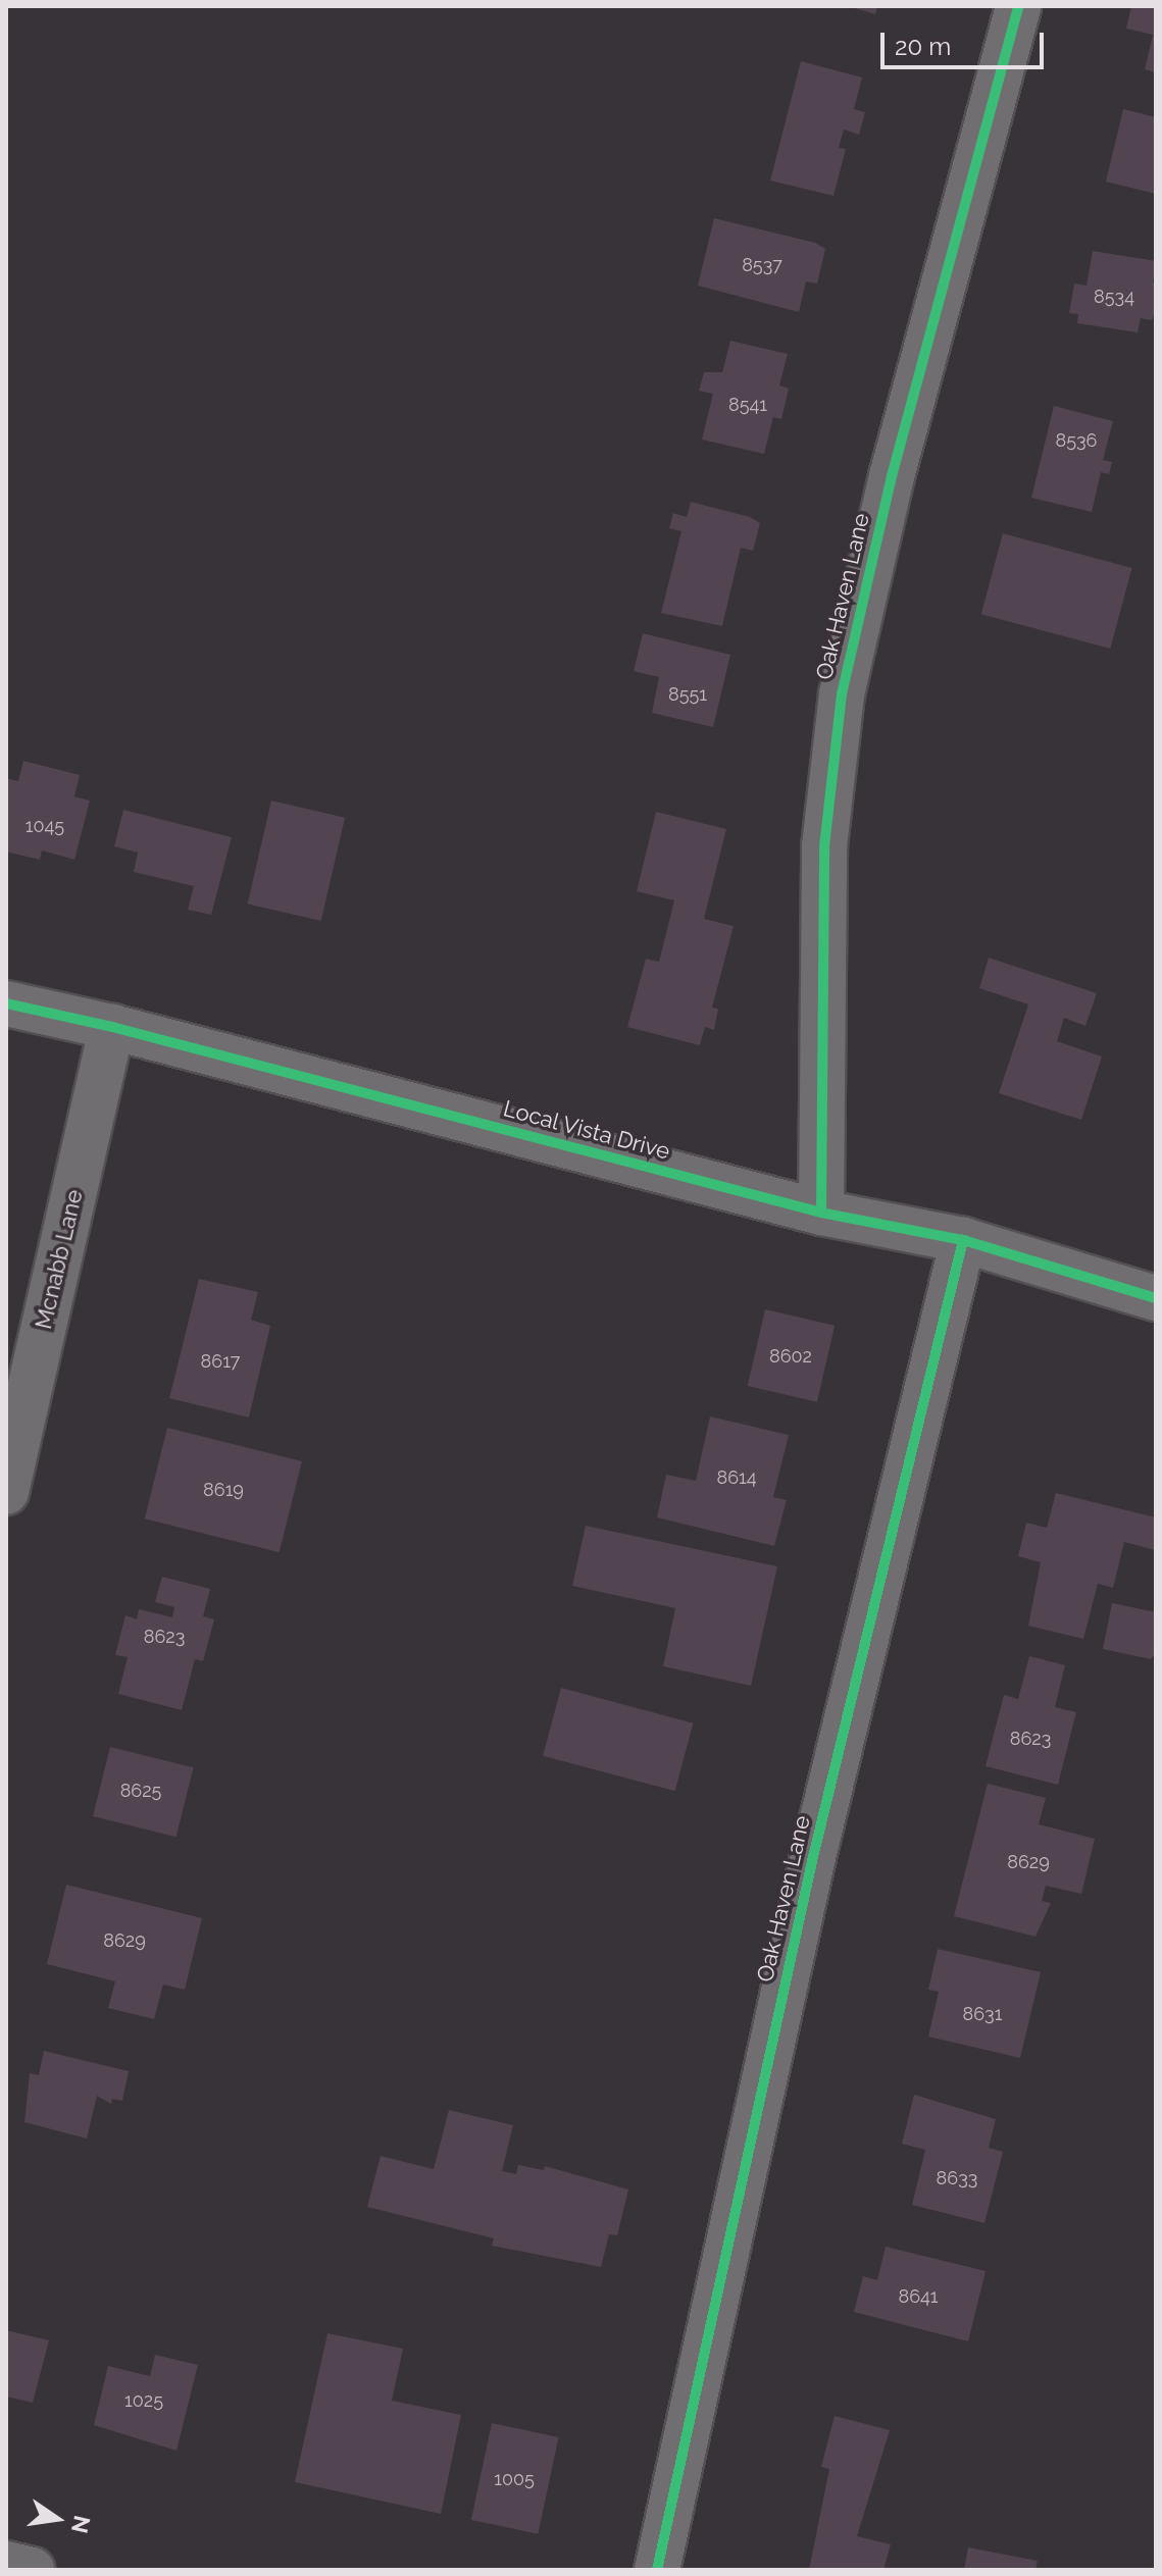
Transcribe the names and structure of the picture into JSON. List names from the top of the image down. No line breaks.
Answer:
{"streets":{"street":["Oak Haven Lane","Local Vista Drive","Mcnabb Lane"]},"crossings":[["Oak Haven Lane","Local Vista Drive"],["Local Vista Drive","Mcnabb Lane"]],"house_numbers":["8537","8534","8541","8536","8551","1045","8602","8617","8614","8619","8623","8623","8625","8629","8629","8631","8633","8641","1025","1005"],"scale_bar":"20 m","north":"right"}
